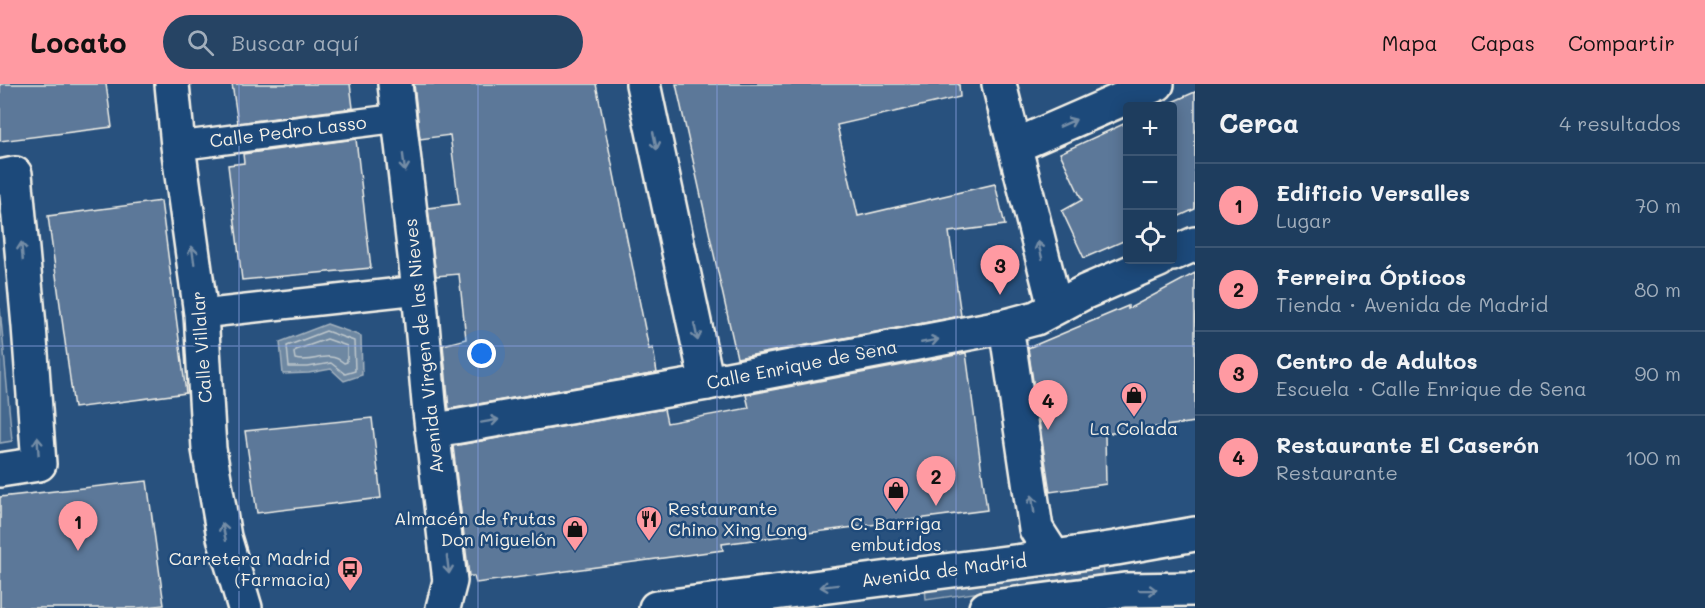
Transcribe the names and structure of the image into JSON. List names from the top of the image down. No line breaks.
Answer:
{"streets":{"main road":["Avenida Virgen de las Nieves","Calle Villalar","Calle Enrique de Sena","Avenida de Madrid"],"street":["Calle Pedro Lasso"]},"crossings":[["Calle Pedro Lasso","Avenida Virgen de las Nieves"],["Calle Pedro Lasso","Calle Villalar"],["Avenida Virgen de las Nieves","Calle Enrique de Sena"]],"one_way":["Calle Villalar","Calle Enrique de Sena","Avenida de Madrid"],"places":{"shop":["La Colada","C. Barriga embutidos","Almacén de frutas Don Miguelón"],"restaurant":["Restaurante Chino Xing Long"],"bus stop":["Carretera Madrid (Farmacia)"]},"page":{"header":"Locato","search":"Buscar aquí","nav":["Mapa","Capas","Compartir"],"heading":["Cerca","4 resultados"],"map_buttons":["+","−"],"list":[{"mark":"1","name":"Edificio Versalles","note":"Lugar","value":"70 m"},{"mark":"2","name":"Ferreira Ópticos","note":"Tienda · Avenida de Madrid","value":"80 m"},{"mark":"3","name":"Centro de Adultos","note":"Escuela · Calle Enrique de Sena","value":"90 m"},{"mark":"4","name":"Restaurante El Caserón","note":"Restaurante","value":"100 m"}],"pins":["3","4","2","1"]}}
